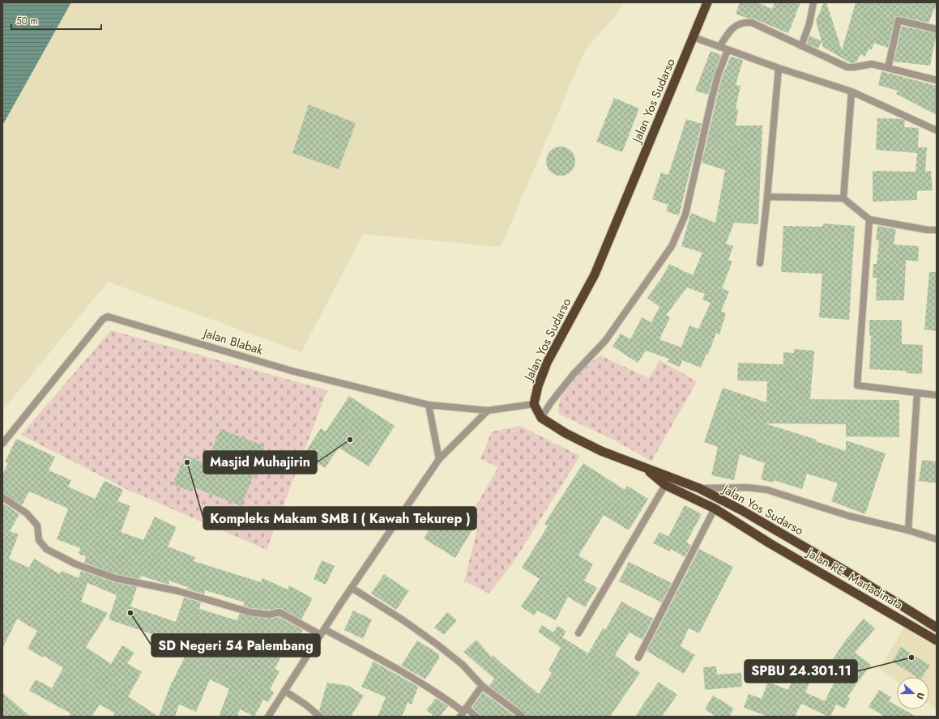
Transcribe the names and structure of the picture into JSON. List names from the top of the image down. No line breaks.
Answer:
{"streets":{"highway":["Jalan Yos Sudarso","Jalan RE. Martadinata"],"street":["Jalan Blabak"]},"crossings":[["Jalan Yos Sudarso","Jalan Blabak"],["Jalan Yos Sudarso","Jalan RE. Martadinata"]],"places":["Masjid Muhajirin","Kompleks Makam SMB I ( Kawah Tekurep )","SD Negeri 54 Palembang","SPBU 24.301.11"],"scale_bar":"50 m","north":"right"}
